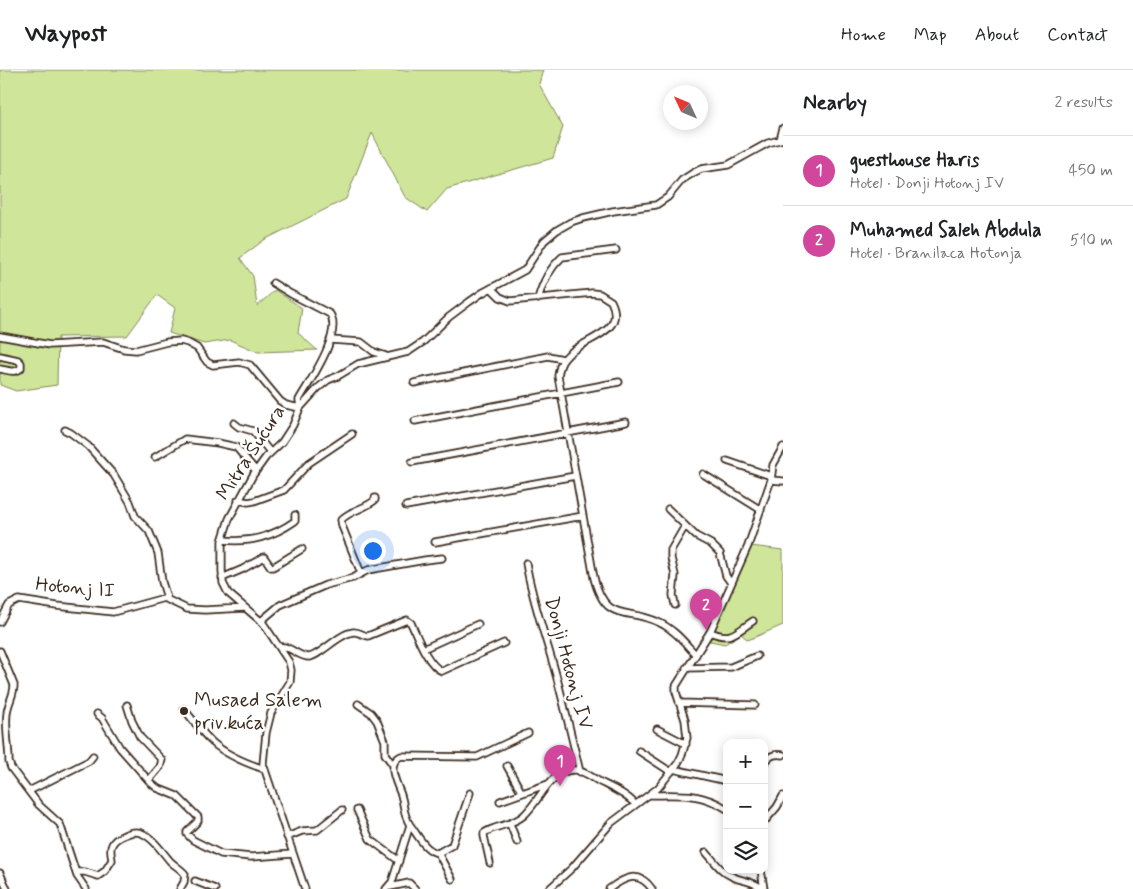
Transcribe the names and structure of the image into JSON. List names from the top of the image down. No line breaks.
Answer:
{"streets":{"street":["Mitra Šućura","Hotonj II","Donji Hotonj IV"]},"places":["Musaed Salem priv.kuća"],"north":"top left","page":{"header":"Waypost","nav":["Home","Map","About","Contact"],"heading":["Nearby","2 results"],"list":[{"mark":"1","name":"guesthouse Haris","note":"Hotel · Donji Hotonj IV","value":"450 m"},{"mark":"2","name":"Muhamed Saleh Abdula","note":"Hotel · Branilaca Hotonja","value":"510 m"}],"pins":["2","1"],"map_buttons":["+","−"]}}
